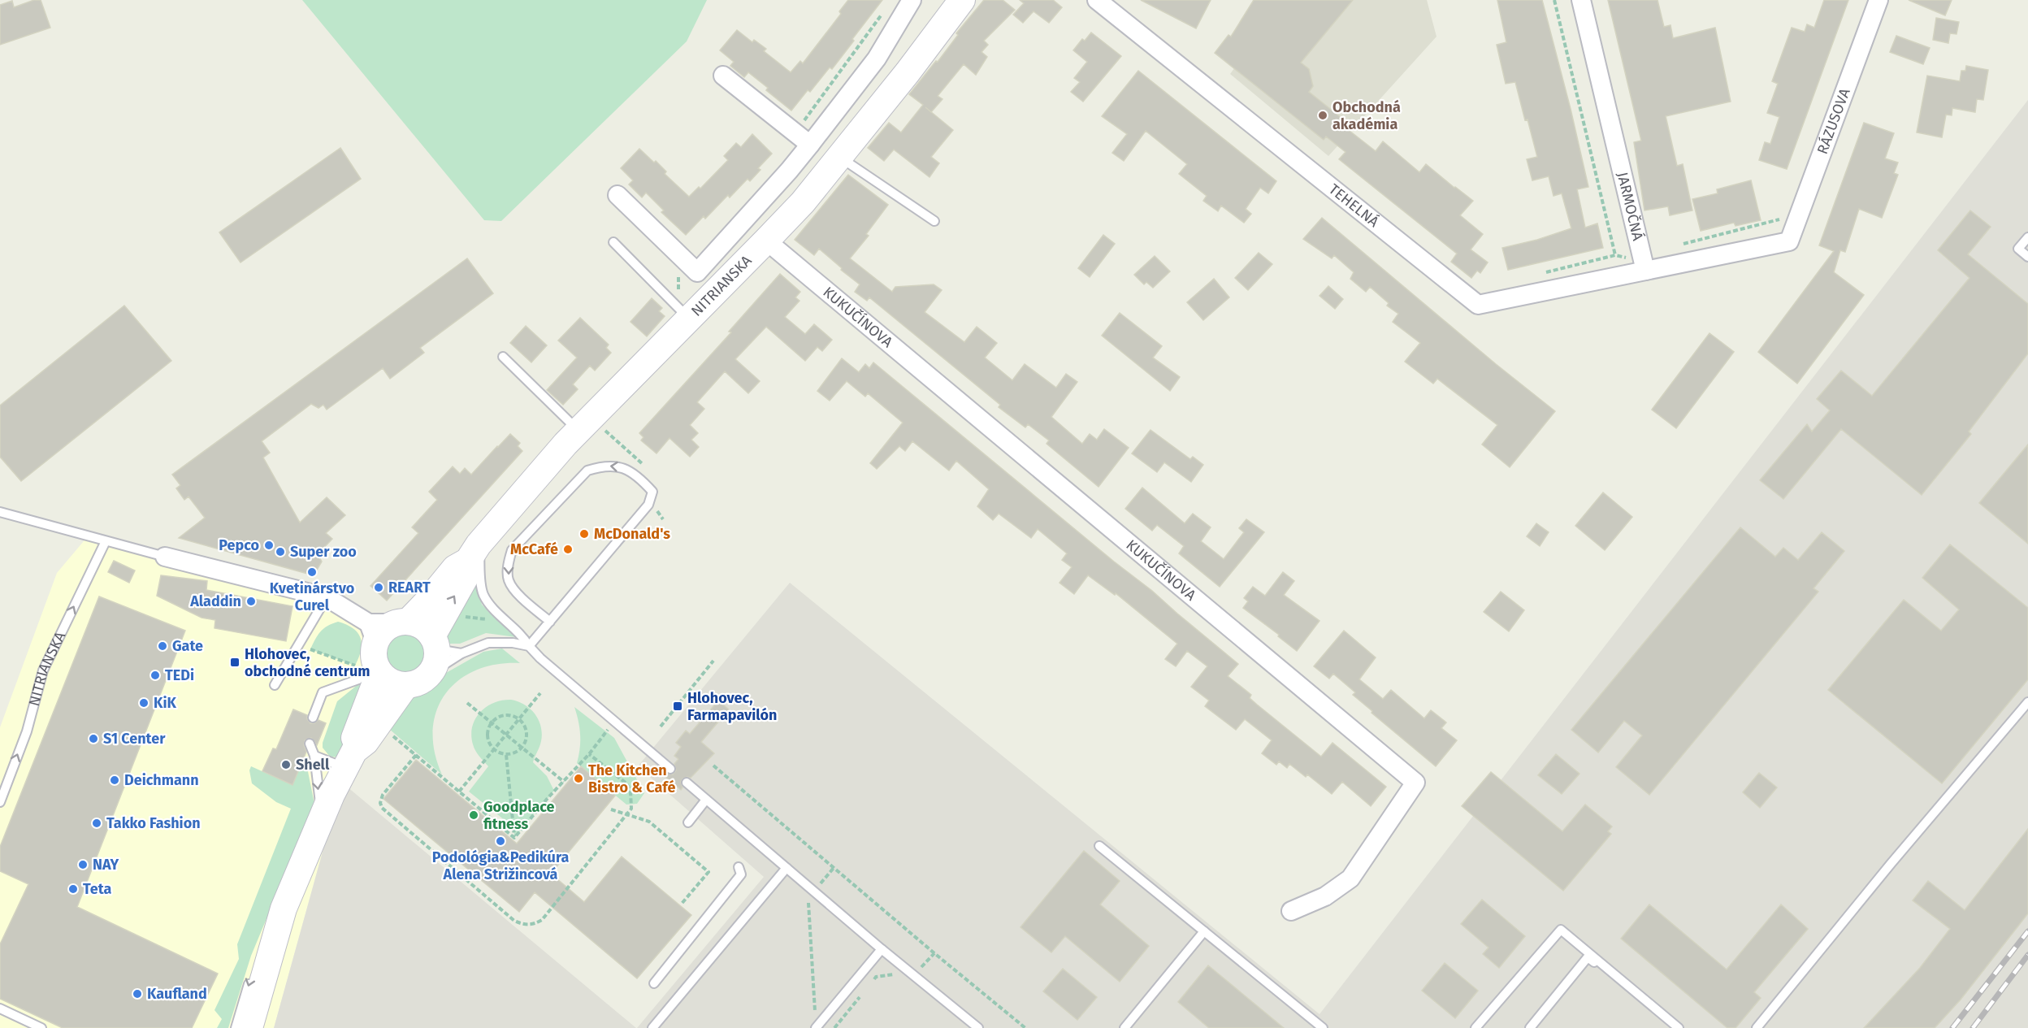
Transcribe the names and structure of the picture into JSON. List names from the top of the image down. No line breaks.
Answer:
{"streets":{"main road":["NITRIANSKA"],"street":["RÁZUSOVA","TEHELNÁ","JARMOČNÁ","KUKUČÍNOVA"]},"crossings":[["RÁZUSOVA","TEHELNÁ"],["RÁZUSOVA","JARMOČNÁ"],["TEHELNÁ","JARMOČNÁ"],["NITRIANSKA","KUKUČÍNOVA"]],"places":{"other":["Obchodná akadémia","McDonald's","Pepco","McCafé","Super zoo","Kvetinárstvo Curel","REART","Aladdin","Gate","TEDi","KiK","S1 Center","Shell","The Kitchen Bistro & Café","Deichmann","Goodplace fitness","Takko Fashion","Podológia&Pedikúra Alena Strižincová","NAY","Teta","Kaufland"],"transit":["Hlohovec, obchodné centrum","Hlohovec, Farmapavilón"]}}
